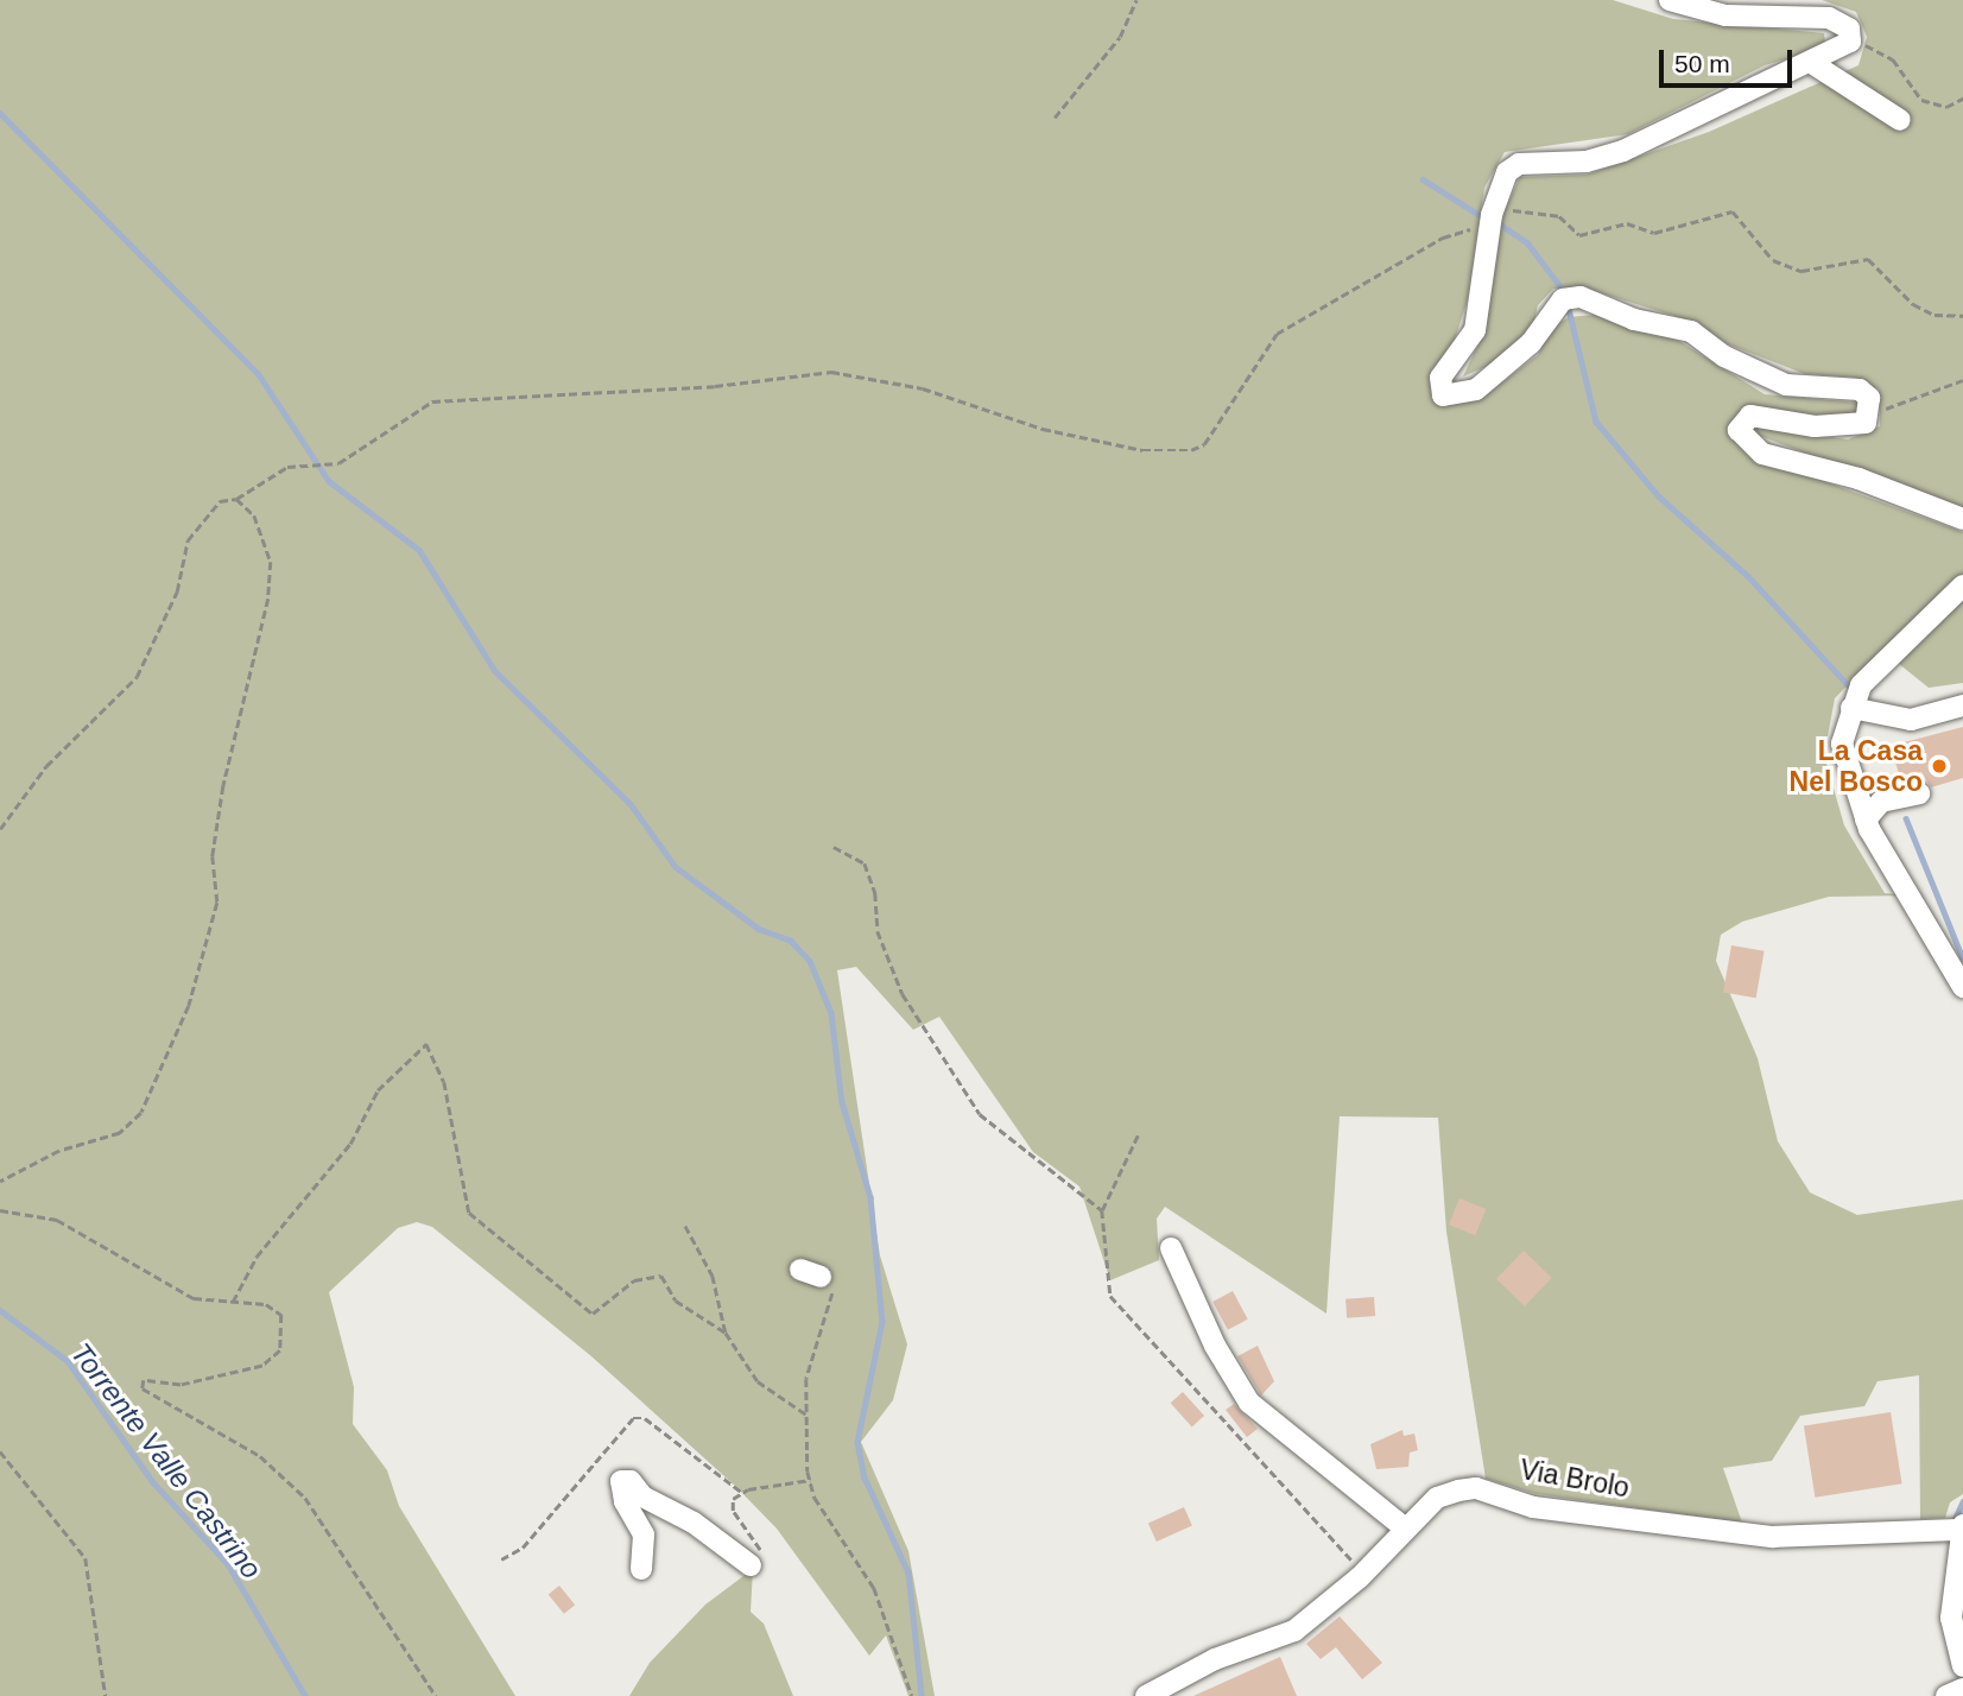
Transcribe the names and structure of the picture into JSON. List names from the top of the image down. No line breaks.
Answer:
{"streets":{"street":["Via Brolo"]},"water":["Torrente Valle Castrino"],"places":["La Casa Nel Bosco"],"scale_bar":"50 m"}
